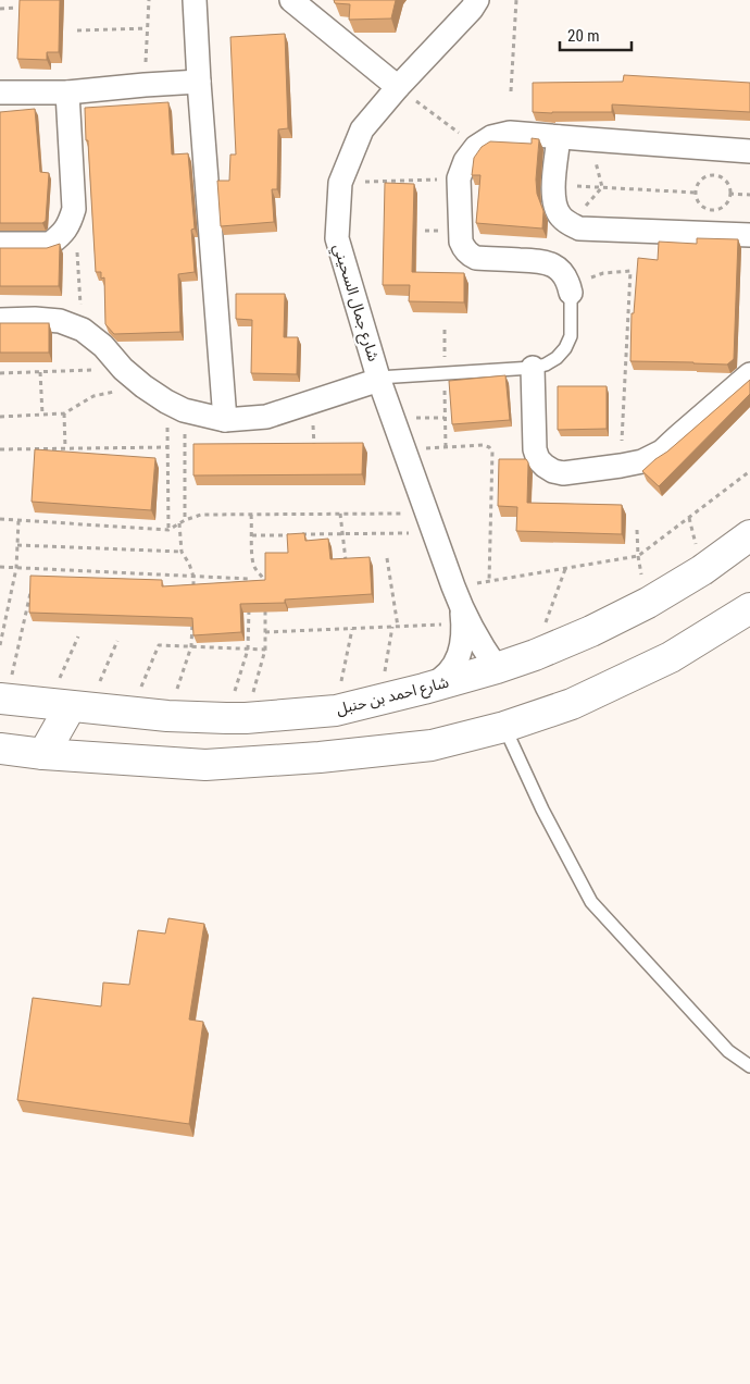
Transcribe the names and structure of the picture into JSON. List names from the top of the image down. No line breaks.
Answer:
{"streets":{"street":["شارع جمال السحيني","شارع احمد بن حنبل"]},"scale_bar":"20 m"}
